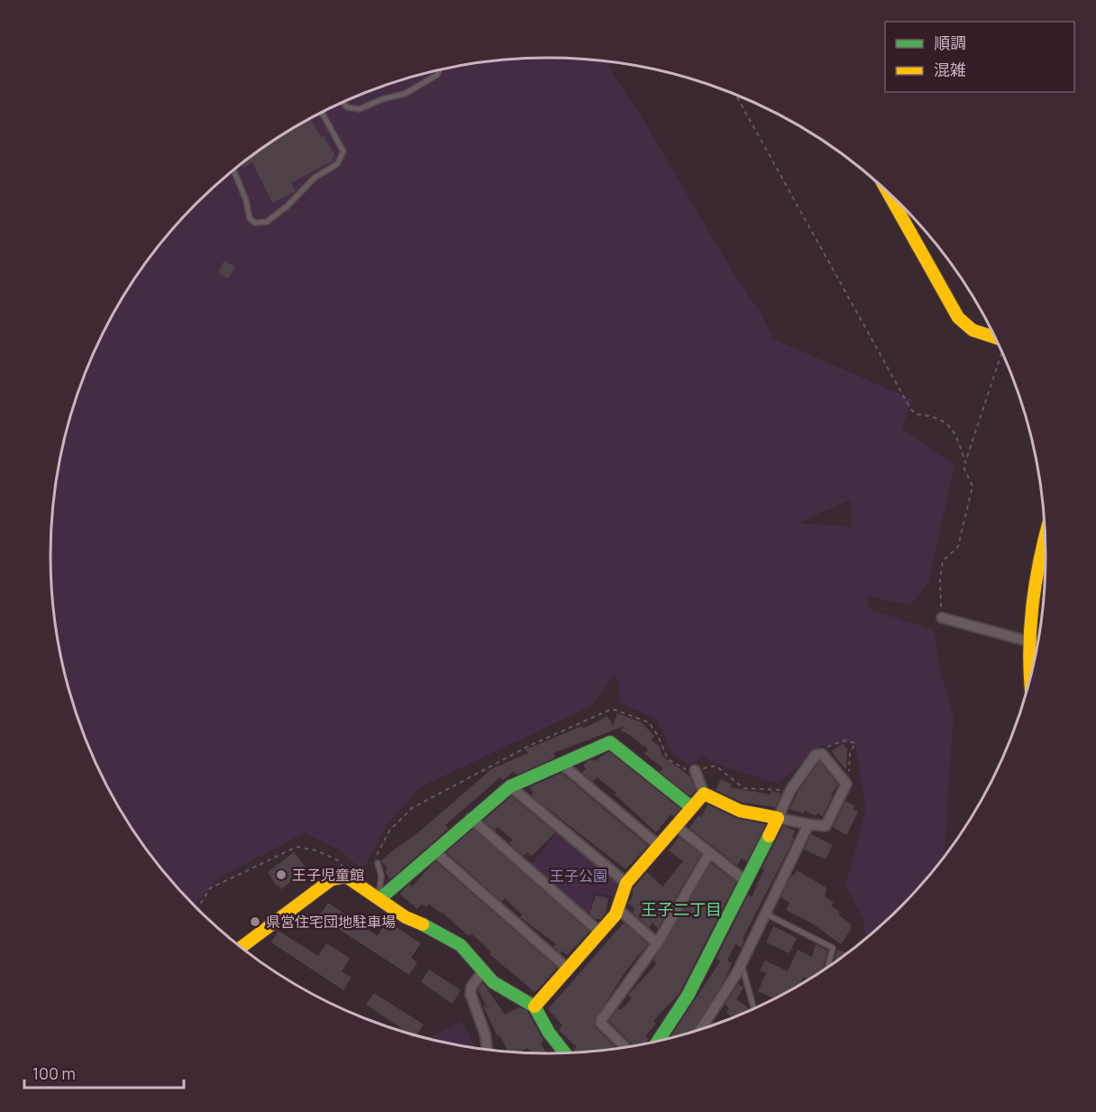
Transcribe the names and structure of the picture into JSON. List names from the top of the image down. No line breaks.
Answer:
{"districts":["王子二丁目"],"parks":["王子公園"],"places":["王子児童館","県営住宅団地駐車場"],"legend":["順調","混雑"],"scale_bar":"100 m"}
